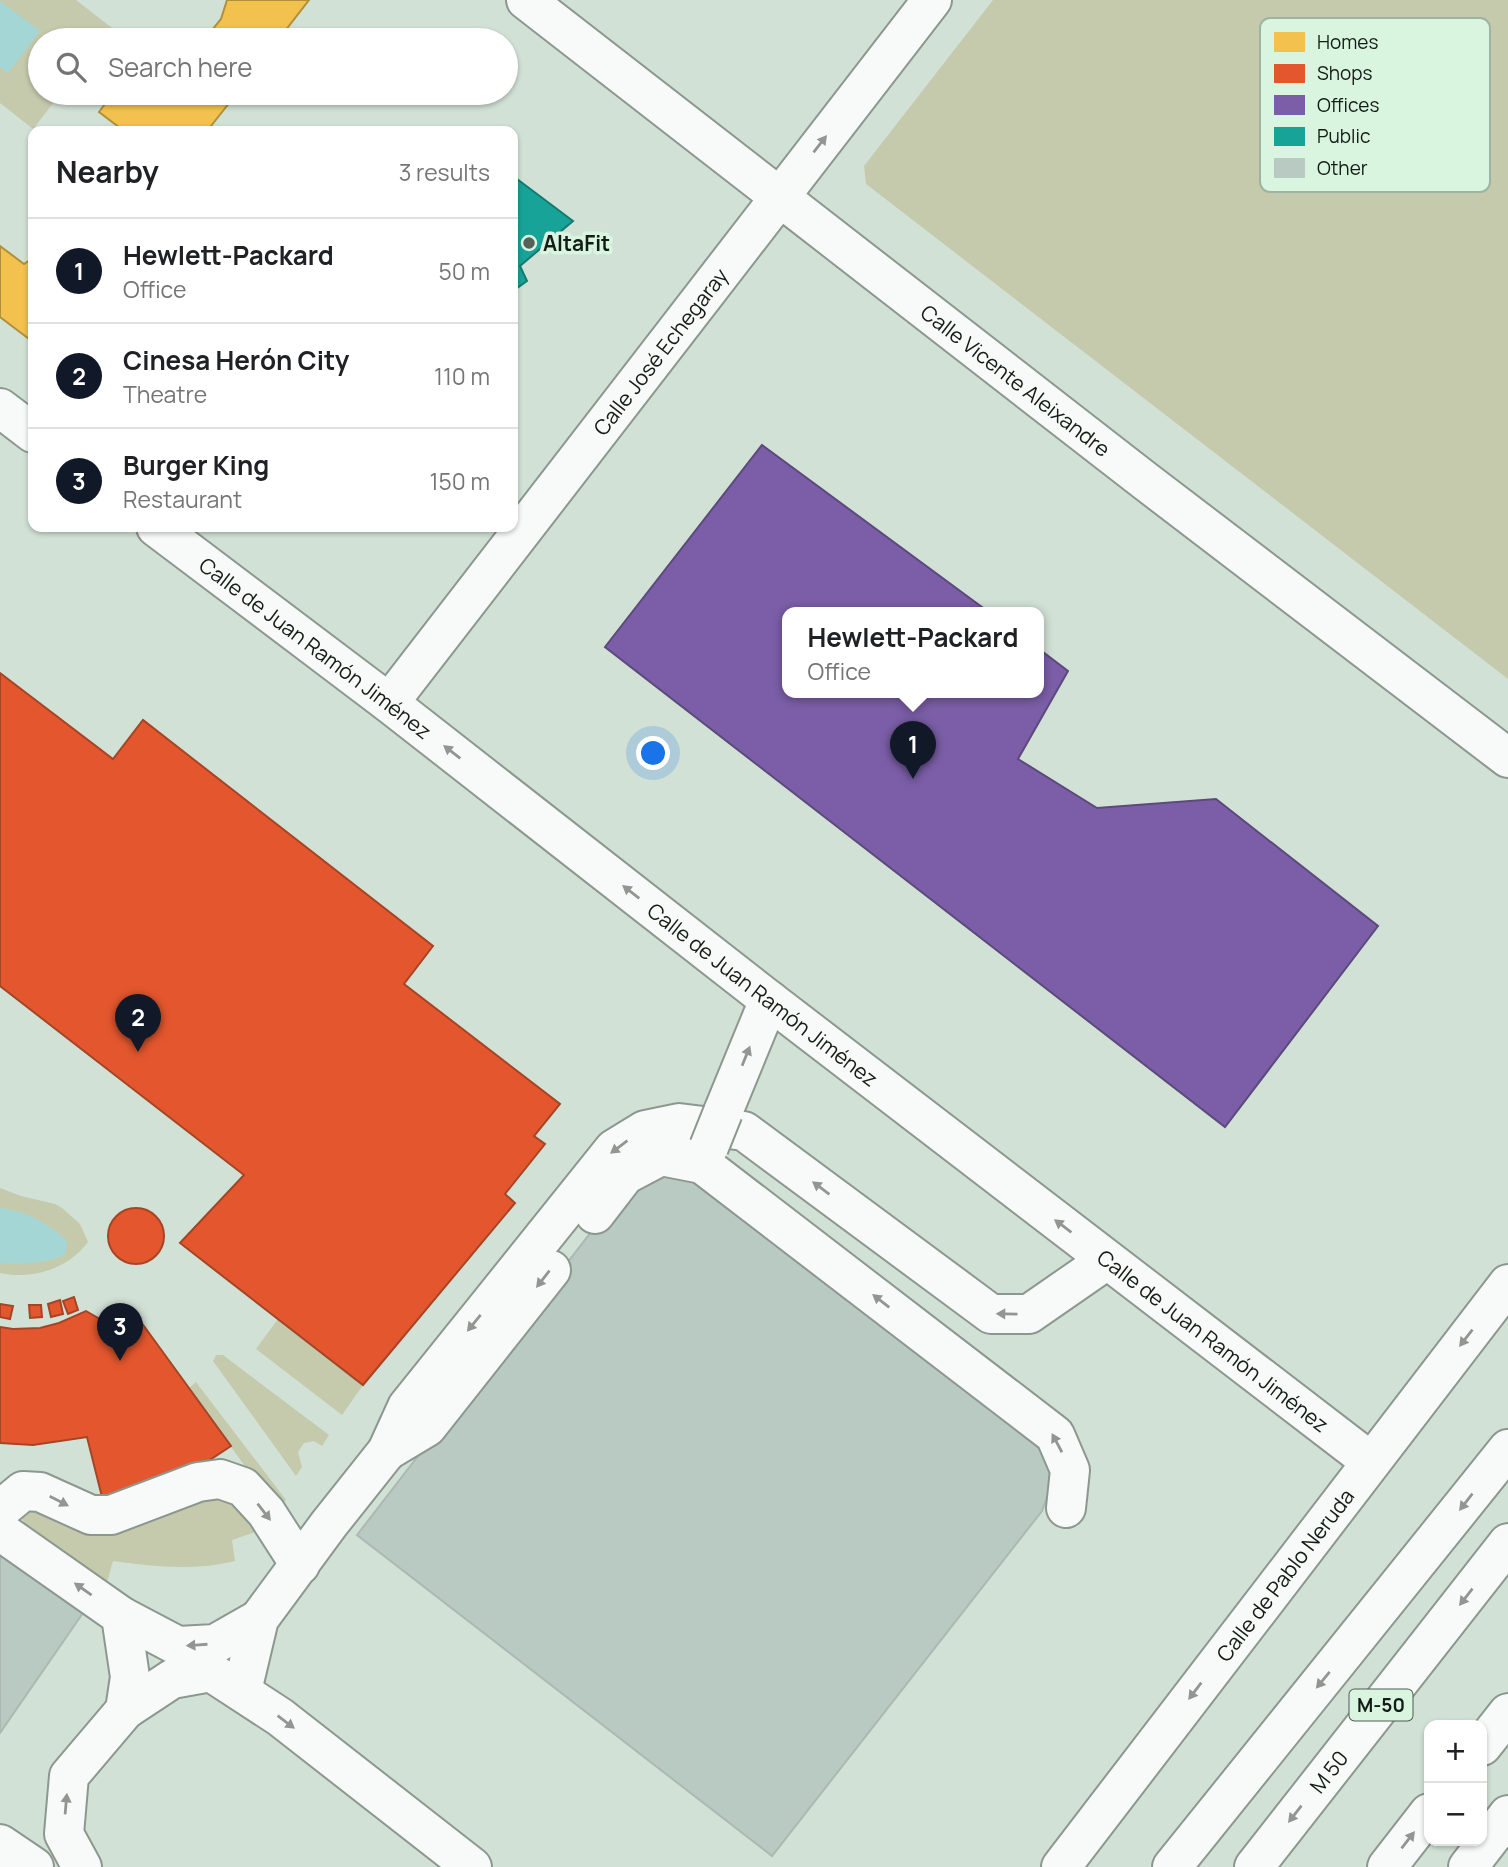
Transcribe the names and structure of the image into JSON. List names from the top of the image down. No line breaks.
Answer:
{"streets":{"main road":["Calle José Echegaray","Calle Vicente Aleixandre","Calle de Juan Ramón Jiménez","Calle de Pablo Neruda","M-50","M 50"]},"crossings":[["Calle José Echegaray","Calle Vicente Aleixandre"],["Calle José Echegaray","Calle de Juan Ramón Jiménez"],["Calle de Juan Ramón Jiménez","Calle de Pablo Neruda"]],"places":["AltaFit"],"legend":["Homes","Shops","Offices","Public","Other"],"page":{"search":"Search here","heading":["Nearby","3 results"],"list":[{"mark":"1","name":"Hewlett-Packard","note":"Office","value":"50 m"},{"mark":"2","name":"Cinesa Herón City","note":"Theatre","value":"110 m"},{"mark":"3","name":"Burger King","note":"Restaurant","value":"150 m"}],"popup":["Hewlett-Packard","Office"],"pins":["1","2","3"],"map_buttons":["+","−"]}}
